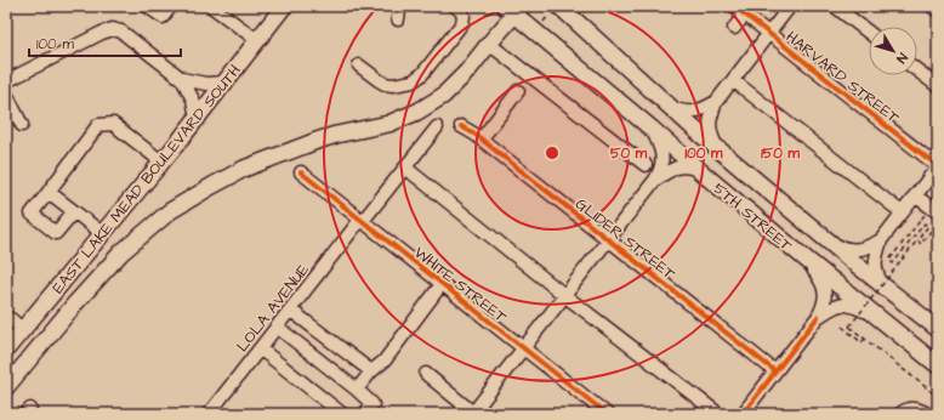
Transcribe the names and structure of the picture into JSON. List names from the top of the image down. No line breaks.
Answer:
{"streets":{"main road":["EAST LAKE MEAD BOULEVARD SOUTH","5TH STREET"],"street":["HARVARD STREET","GLIDER STREET","WHITE STREET","LOLA AVENUE"]},"crossings":[["WHITE STREET","LOLA AVENUE"]],"scale_bar":"100 m","north":"bottom right","rings":["50 m","100 m","150 m"]}
